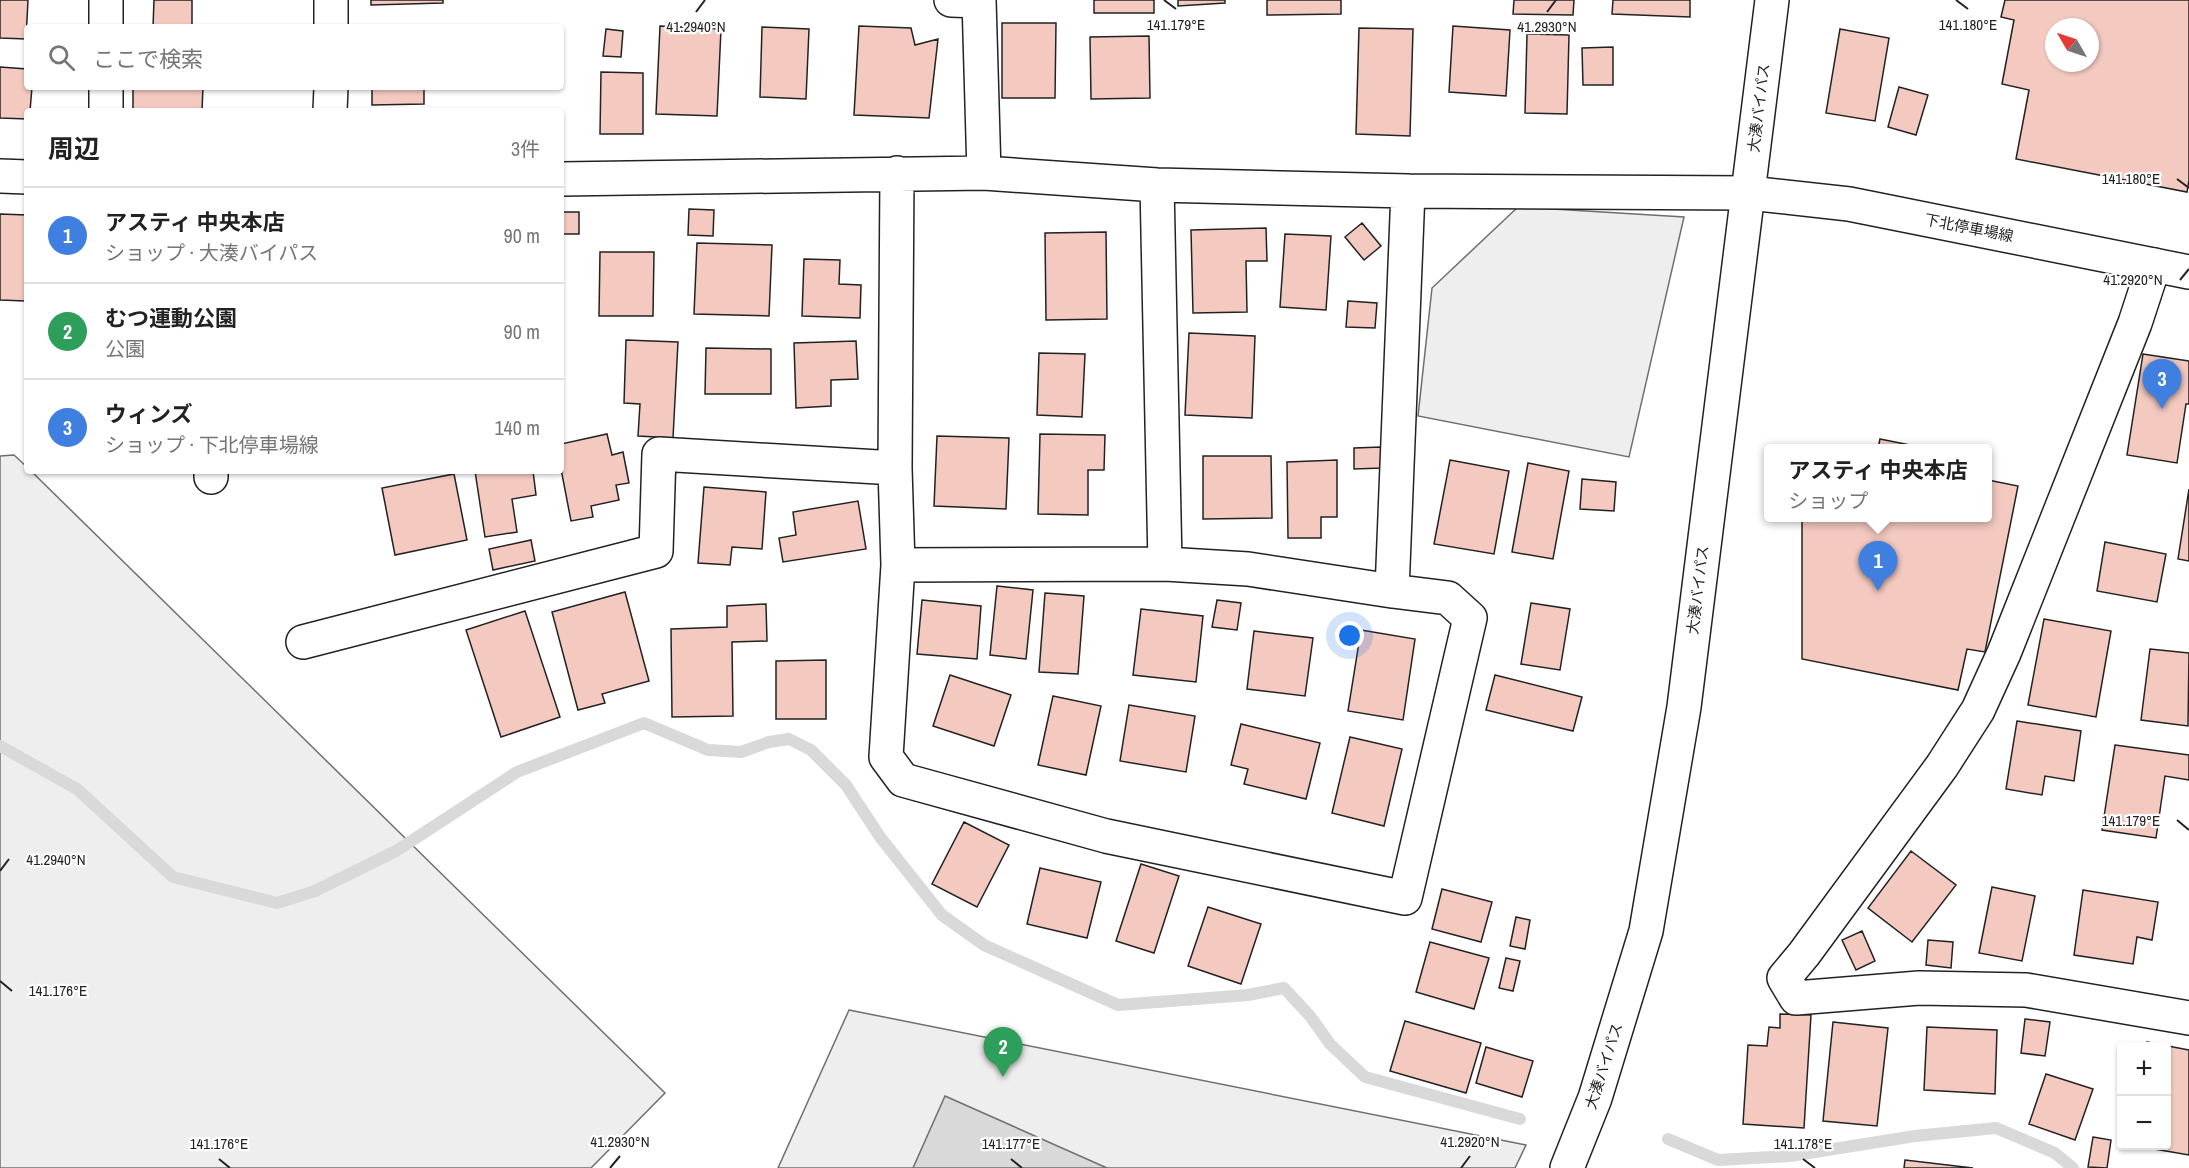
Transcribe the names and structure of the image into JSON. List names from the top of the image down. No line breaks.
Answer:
{"streets":{"main road":["大湊バイパス","下北停車場線"]},"crossings":[["大湊バイパス","下北停車場線"]],"north":"top left","page":{"search":"ここで検索","heading":["周辺","3件"],"list":[{"mark":"1","name":"アスティ 中央本店","note":"ショップ · 大湊バイパス","value":"90 m"},{"mark":"2","name":"むつ運動公園","note":"公園","value":"90 m"},{"mark":"3","name":"ウィンズ","note":"ショップ · 下北停車場線","value":"140 m"}],"pins":["3","1","2"],"popup":["アスティ 中央本店","ショップ"],"map_buttons":["+","−"]},"coordinates":["141.179°E","141.180°E","41.2940°N","41.2930°N","41.2920°N","141.176°E","141.177°E","141.178°E"]}
